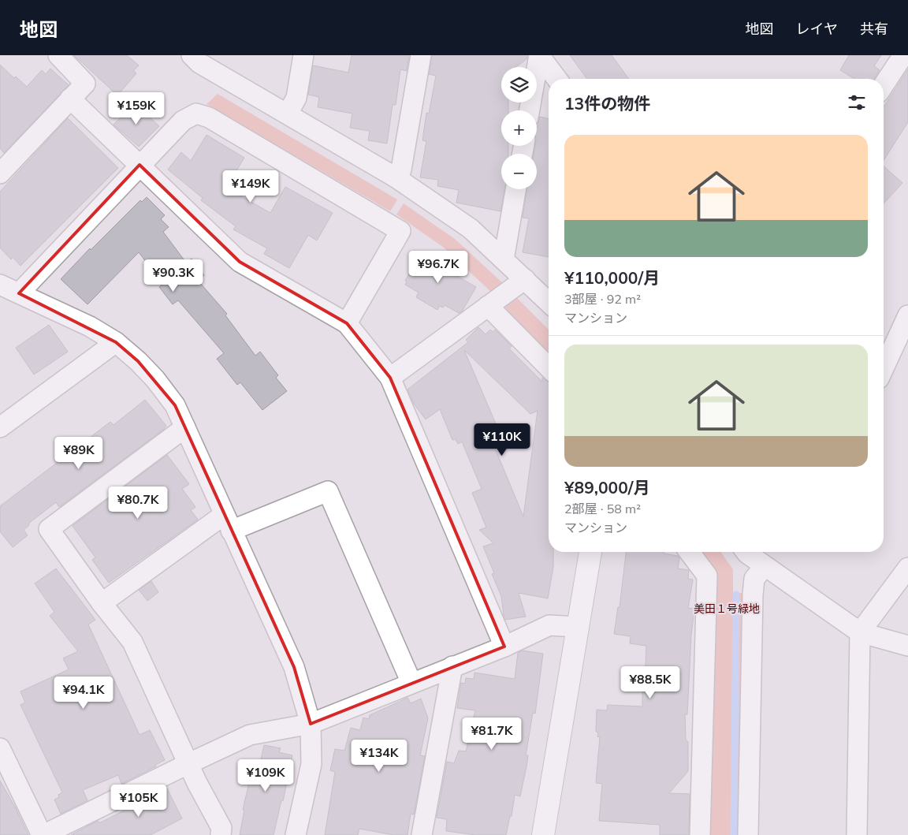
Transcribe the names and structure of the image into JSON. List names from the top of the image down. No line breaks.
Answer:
{"parks":["美田１号緑地"],"page":{"header":"地図","nav":["地図","レイヤ","共有"],"map_buttons":["+","−"],"heading":"13件の物件","price":["¥159K","¥149K","¥96.7K","¥90.3K","¥110K","¥89K","¥80.7K","¥88.5K","¥94.1K","¥81.7K","¥134K","¥109K","¥105K"],"list":[{"name":"¥110,000/月","note":"3部屋 · 92 m² · マンション"},{"name":"¥89,000/月","note":"2部屋 · 58 m² · マンション"}]}}
